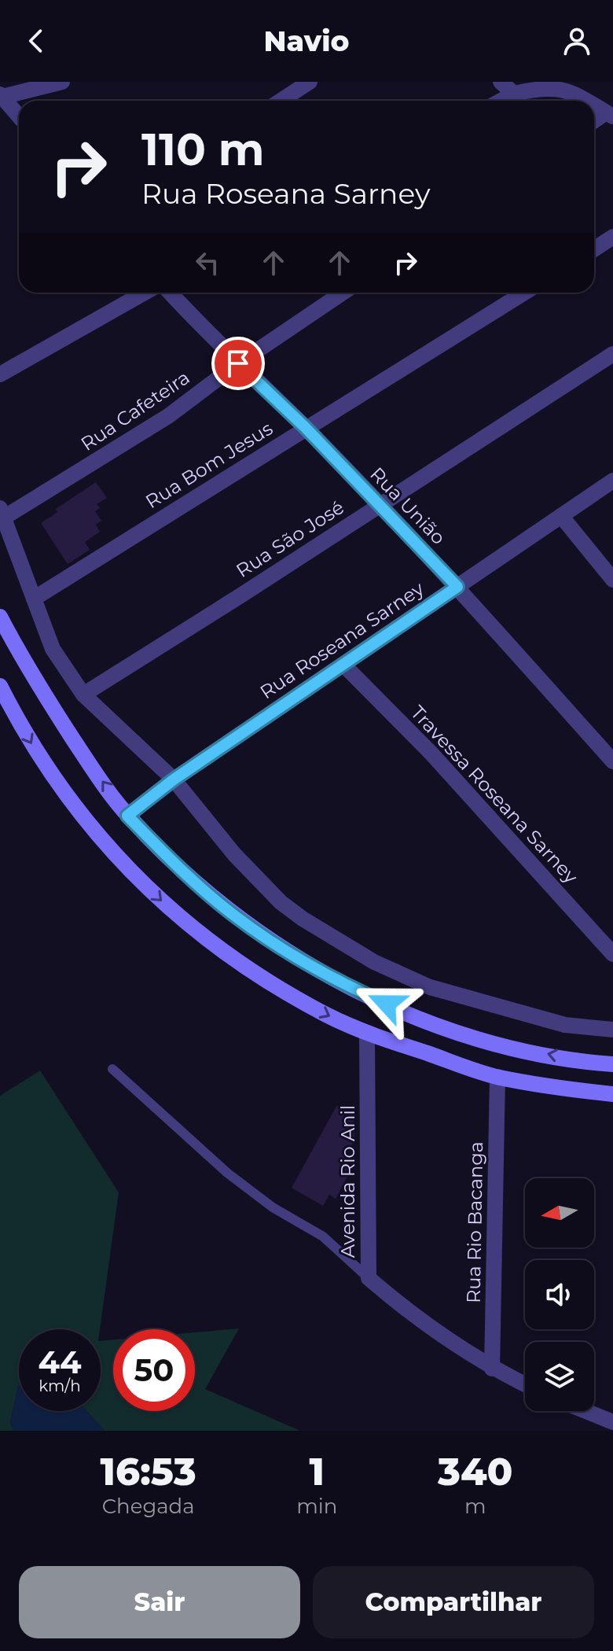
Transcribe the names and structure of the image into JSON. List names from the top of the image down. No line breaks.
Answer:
{"streets":{"street":["Rua Cafeteira","Rua Bom Jesus","Rua União","Rua São José","Rua Roseana Sarney","Travessa Roseana Sarney","Avenida Rio Anil","Rua Rio Bacanga"]},"crossings":[["Rua Cafeteira","Rua União"],["Rua Bom Jesus","Rua União"],["Rua União","Rua São José"],["Rua União","Rua Roseana Sarney"],["Rua Roseana Sarney","Travessa Roseana Sarney"],["Avenida Rio Anil","Rua Rio Bacanga"]],"north":"left","page":{"header":"Navio","turn":["110 m","Rua Roseana Sarney"],"speed":"44 km/h","limit":"50","eta":["16:53","Chegada","1","min","340","m"],"buttons":["Sair","Compartilhar"]}}
